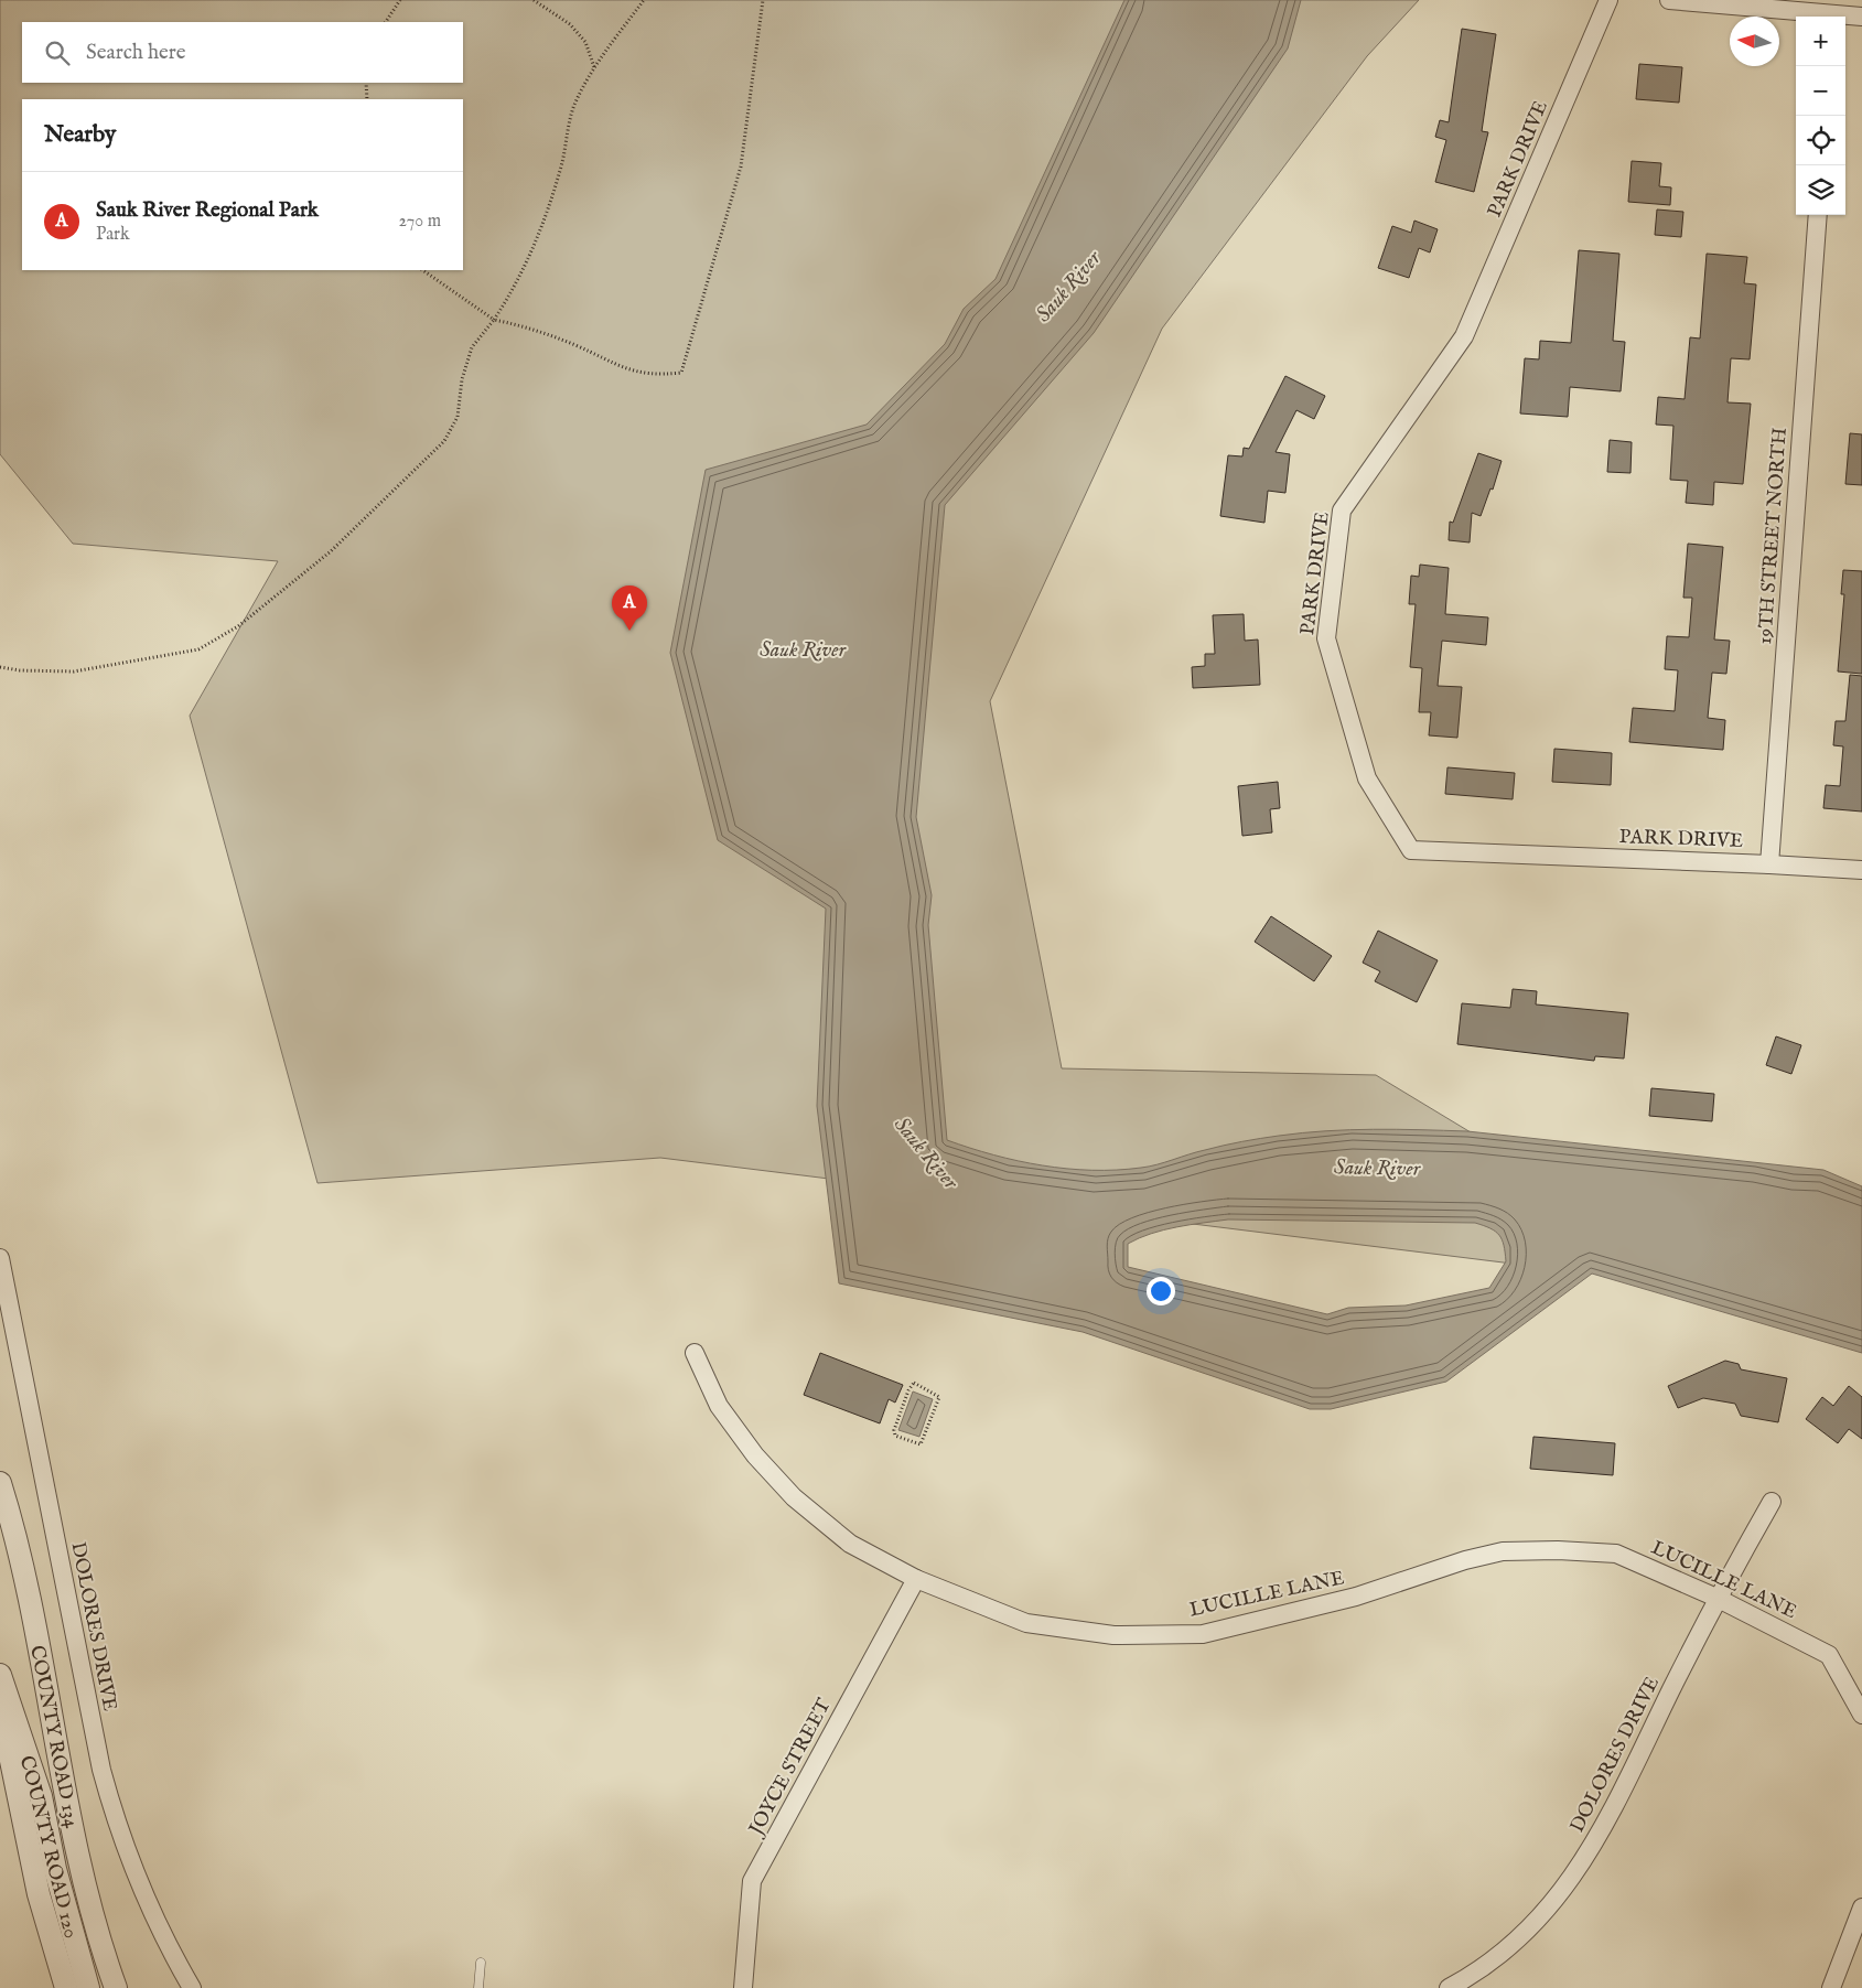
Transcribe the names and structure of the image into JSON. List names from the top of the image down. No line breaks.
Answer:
{"streets":{"street":["PARK DRIVE","19TH STREET NORTH","LUCILLE LANE","DOLORES DRIVE","COUNTY ROAD 134","JOYCE STREET","COUNTY ROAD 120"]},"crossings":[["PARK DRIVE","19TH STREET NORTH"],["LUCILLE LANE","DOLORES DRIVE"],["LUCILLE LANE","JOYCE STREET"]],"water":["Sauk River"],"north":"left","page":{"map_buttons":["+","−"],"search":"Search here","heading":"Nearby","list":[{"mark":"A","name":"Sauk River Regional Park","note":"Park","value":"270 m"}],"pins":"A"}}
